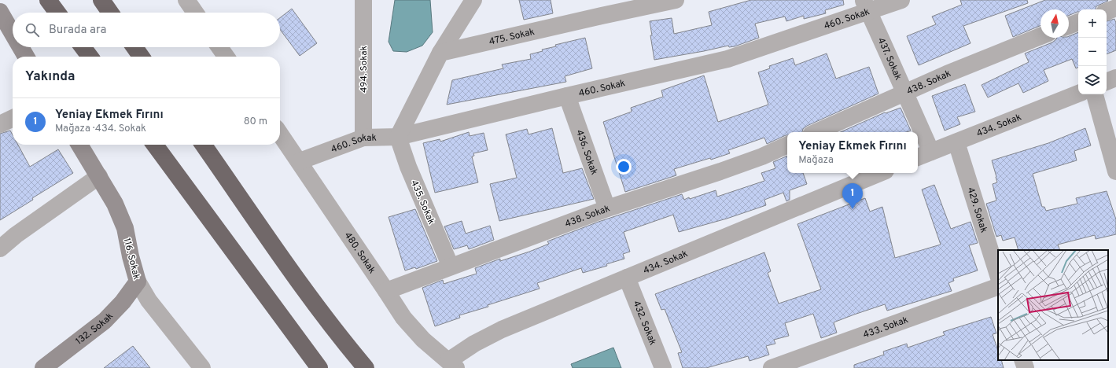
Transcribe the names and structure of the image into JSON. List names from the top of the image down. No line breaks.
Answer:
{"streets":{"main road":["116. Sokak","132. Sokak"],"street":["460. Sokak","475. Sokak","437. Sokak","494. Sokak","438. Sokak","434. Sokak","436. Sokak","435. Sokak","429. Sokak","480. Sokak","432. Sokak","433. Sokak"]},"crossings":[["460. Sokak","437. Sokak"],["460. Sokak","494. Sokak"],["460. Sokak","436. Sokak"],["460. Sokak","435. Sokak"],["460. Sokak","480. Sokak"],["437. Sokak","438. Sokak"],["437. Sokak","434. Sokak"],["438. Sokak","436. Sokak"],["438. Sokak","435. Sokak"],["438. Sokak","480. Sokak"],["434. Sokak","429. Sokak"],["434. Sokak","480. Sokak"],["434. Sokak","432. Sokak"],["116. Sokak","132. Sokak"]],"north":"top","page":{"map_buttons":["+","−"],"search":"Burada ara","heading":"Yakında","list":[{"mark":"1","name":"Yeniay Ekmek Fırını","note":"Mağaza · 434. Sokak","value":"80 m"}],"popup":["Yeniay Ekmek Fırını","Mağaza"],"pins":"1"}}
